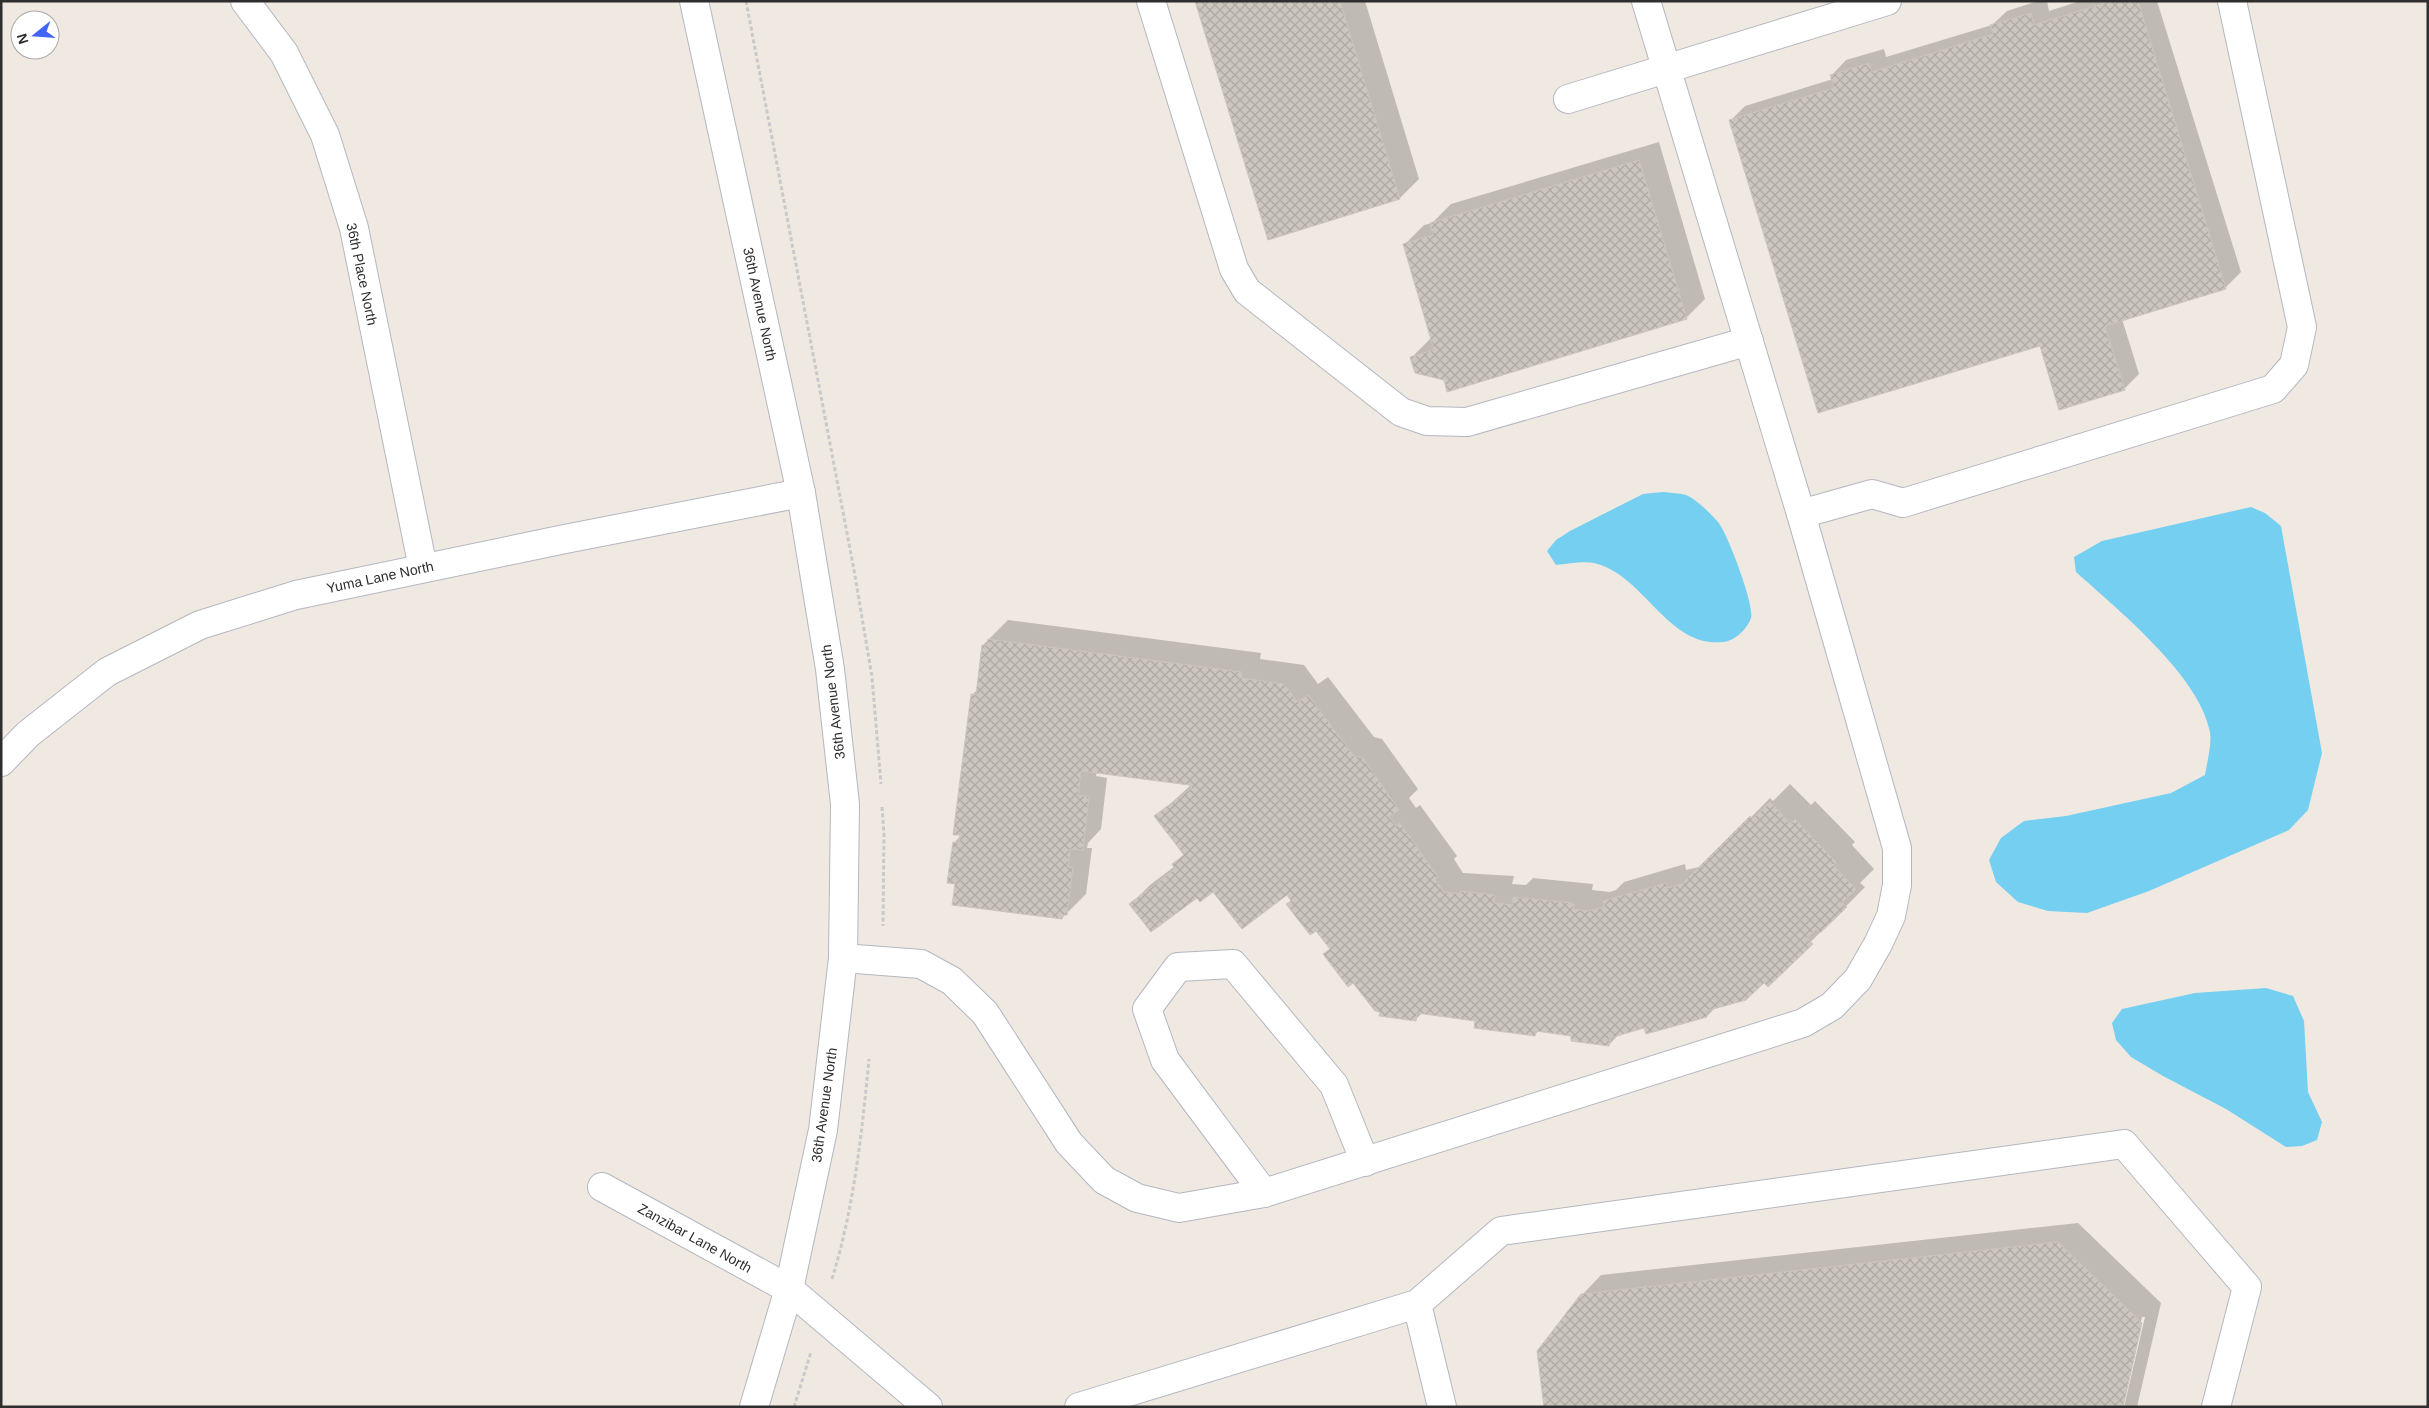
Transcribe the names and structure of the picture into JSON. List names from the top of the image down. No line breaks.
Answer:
{"streets":{"street":["36th Place North","36th Avenue North","Yuma Lane North","Zanzibar Lane North"]},"crossings":[["36th Place North","Yuma Lane North"],["36th Avenue North","Yuma Lane North"],["36th Avenue North","Zanzibar Lane North"]],"north":"left"}
